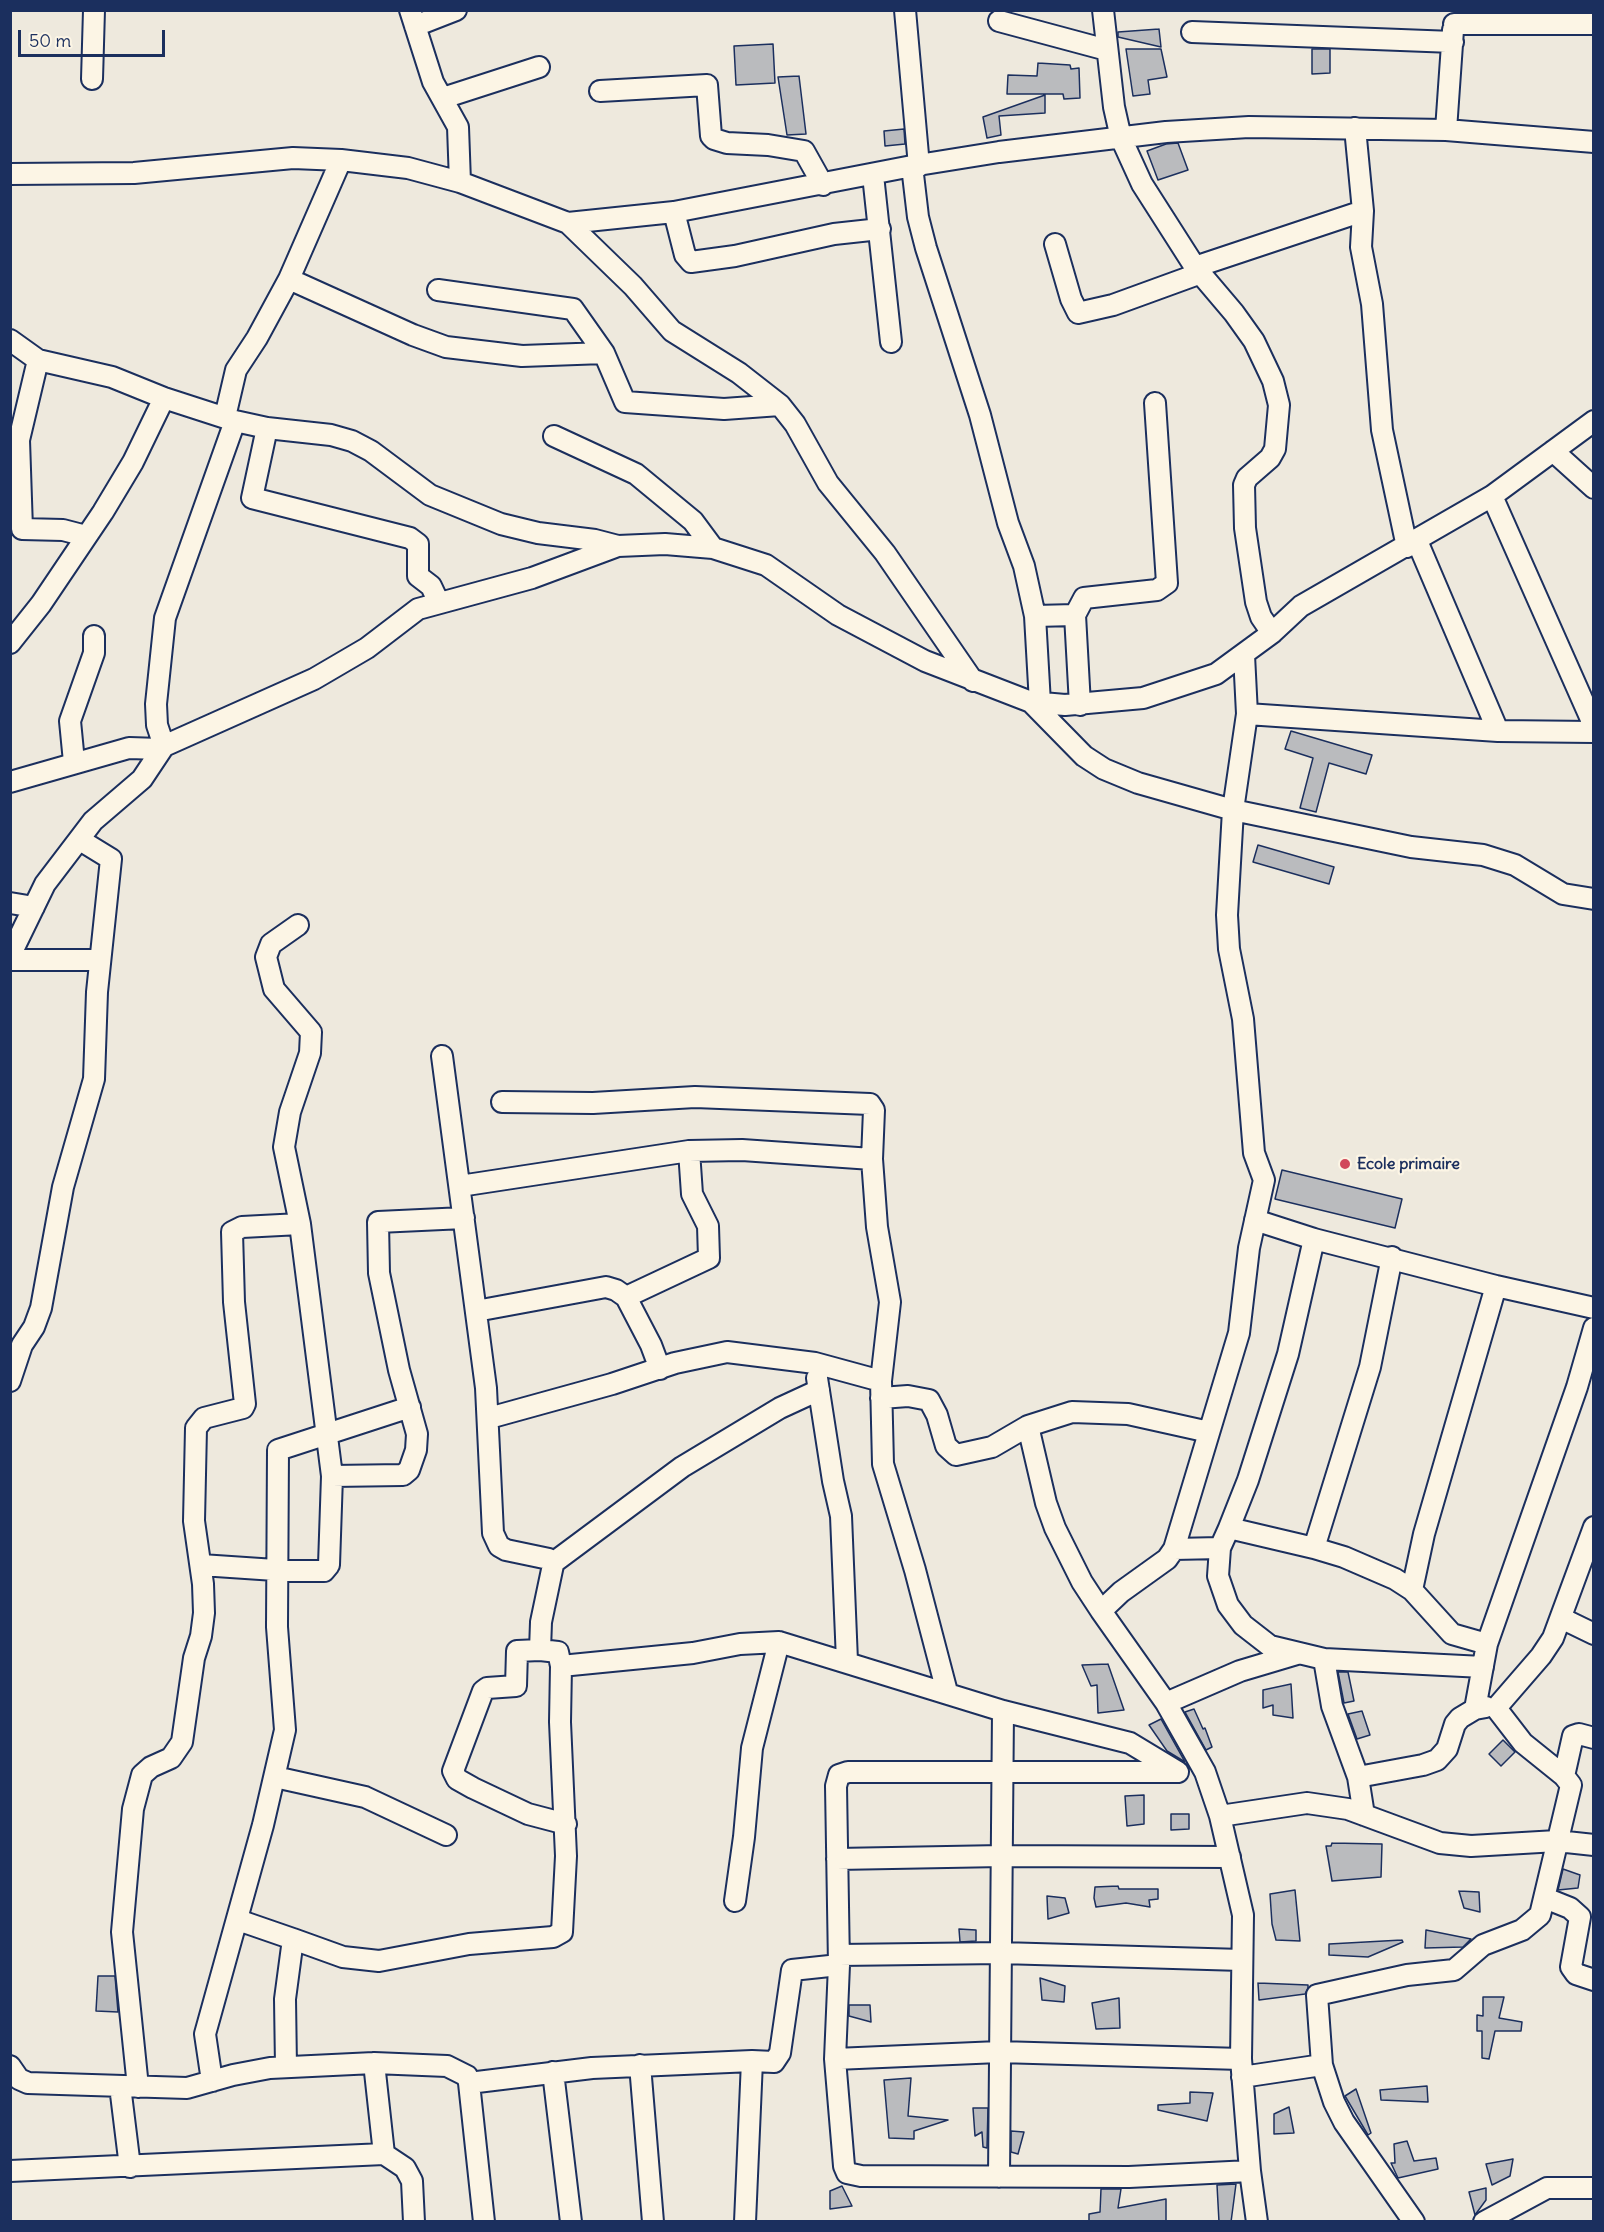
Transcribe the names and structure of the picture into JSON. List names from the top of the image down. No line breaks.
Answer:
{"places":["Ecole primaire"],"scale_bar":"50 m"}
